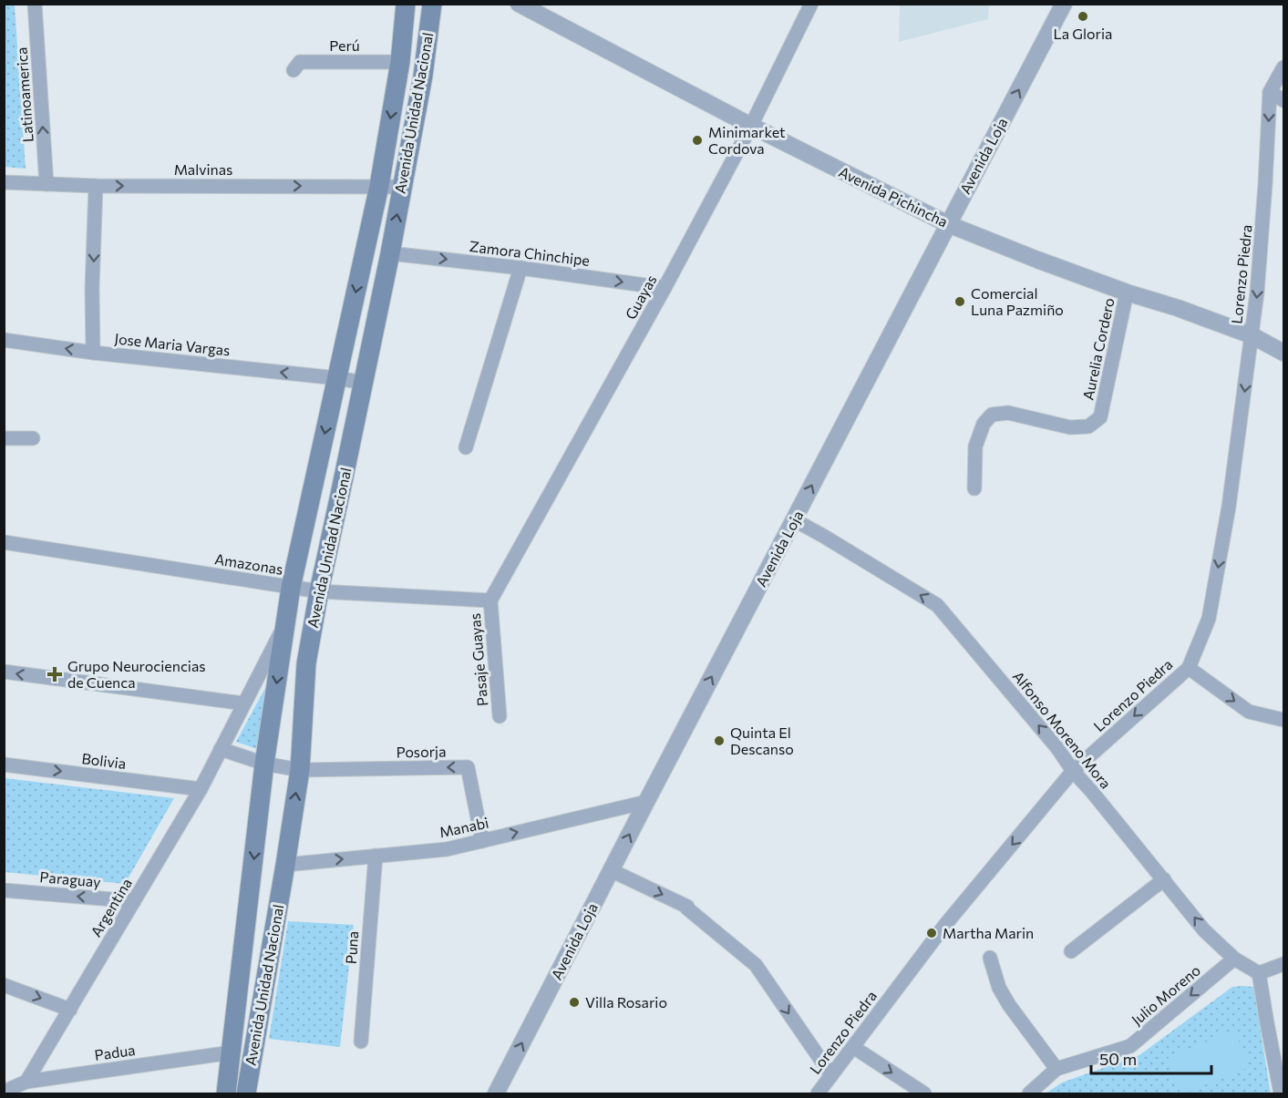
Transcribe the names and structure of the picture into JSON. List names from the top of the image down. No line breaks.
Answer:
{"streets":{"main road":["Avenida Unidad Nacional"],"street":["Perú","Latinoamerica","Avenida Loja","Malvinas","Avenida Pichincha","Zamora Chinchipe","Lorenzo Piedra","Guayas","Jose Maria Vargas","Aurelia Cordero","Amazonas","Pasaje Guayas","Alfonso Moreno Mora","Posorja","Bolivia","Manabi","Paraguay","Argentina","Puna","Julio Moreno","Padua"]},"crossings":[["Perú","Avenida Unidad Nacional"],["Latinoamerica","Malvinas"],["Avenida Unidad Nacional","Malvinas"],["Avenida Unidad Nacional","Zamora Chinchipe"],["Avenida Unidad Nacional","Jose Maria Vargas"],["Avenida Unidad Nacional","Amazonas"],["Avenida Unidad Nacional","Posorja"],["Avenida Unidad Nacional","Manabi"],["Avenida Unidad Nacional","Argentina"],["Avenida Unidad Nacional","Padua"],["Avenida Loja","Avenida Pichincha"],["Avenida Loja","Alfonso Moreno Mora"],["Avenida Loja","Manabi"],["Avenida Pichincha","Lorenzo Piedra"],["Avenida Pichincha","Guayas"],["Avenida Pichincha","Aurelia Cordero"],["Zamora Chinchipe","Guayas"],["Lorenzo Piedra","Alfonso Moreno Mora"],["Guayas","Amazonas"],["Guayas","Pasaje Guayas"],["Amazonas","Pasaje Guayas"],["Alfonso Moreno Mora","Julio Moreno"],["Posorja","Manabi"],["Bolivia","Argentina"],["Manabi","Puna"],["Paraguay","Argentina"],["Argentina","Padua"]],"one_way":["Latinoamerica","Avenida Loja","Malvinas","Zamora Chinchipe","Lorenzo Piedra","Jose Maria Vargas","Alfonso Moreno Mora","Posorja","Manabi"],"places":{"other":["La Gloria","Minimarket Cordova","Comercial Luna Pazmiño","Quinta El Descanso","Martha Marin","Villa Rosario"],"health":["Grupo Neurociencias de Cuenca"]},"scale_bar":"50 m"}
